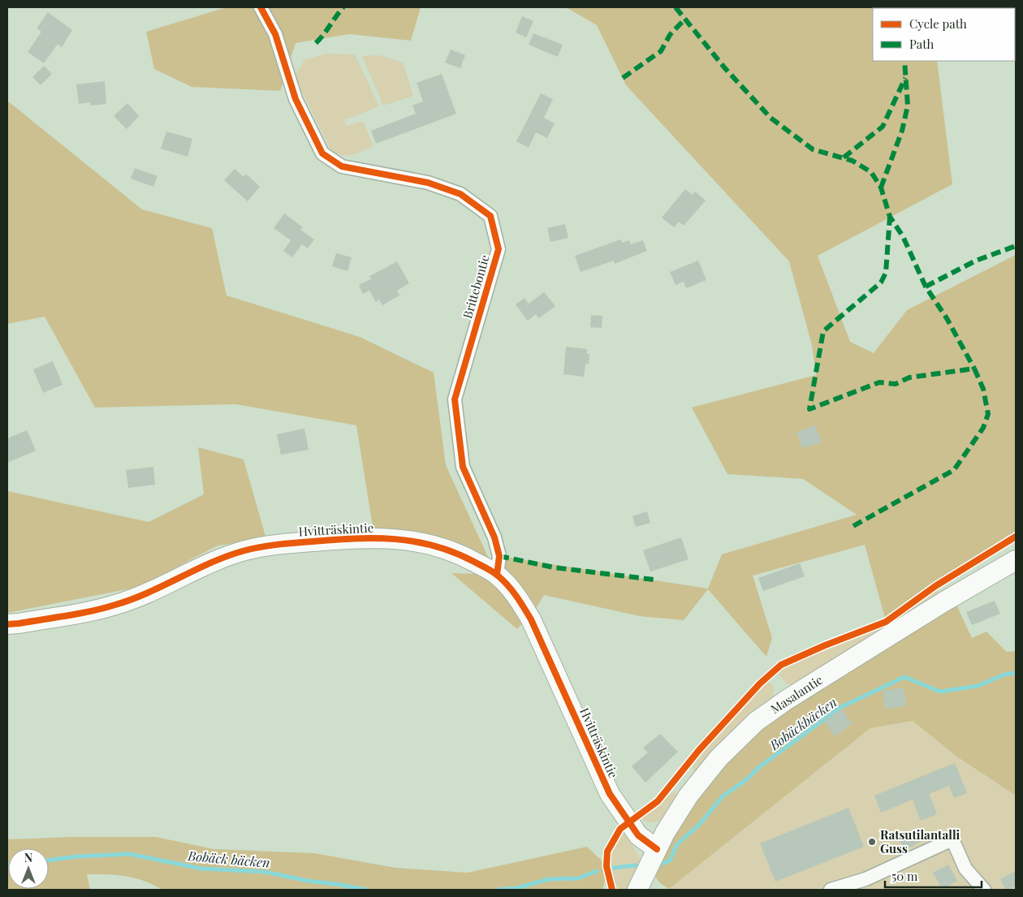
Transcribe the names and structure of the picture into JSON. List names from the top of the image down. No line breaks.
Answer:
{"streets":{"street":["Brittebontie","Hvitträskintie","Masalantie"]},"crossings":[["Brittebontie","Hvitträskintie"],["Hvitträskintie","Masalantie"]],"water":["Bobäckbäcken","Bobäck bäcken"],"places":["Ratsutilantalli Guss"],"legend":["Cycle path","Path"],"scale_bar":"50 m","north":"top"}
